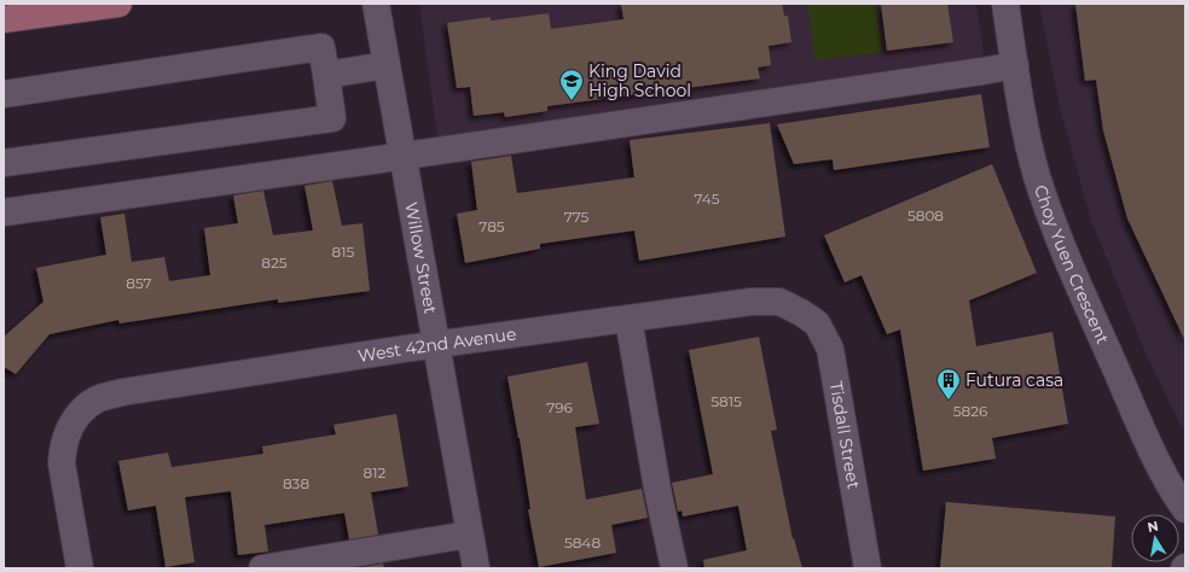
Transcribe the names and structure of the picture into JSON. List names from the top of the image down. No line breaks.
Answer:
{"streets":{"street":["Willow Street","Choy Yuen Crescent","West 42nd Avenue","Tisdall Street"]},"crossings":[["Willow Street","West 42nd Avenue"],["West 42nd Avenue","Tisdall Street"]],"places":{"school or university":["King David High School"],"building":["Futura casa"]},"house_numbers":["745","5808","775","785","815","825","857","5815","796","5826","812","838","5848"],"north":"top"}
